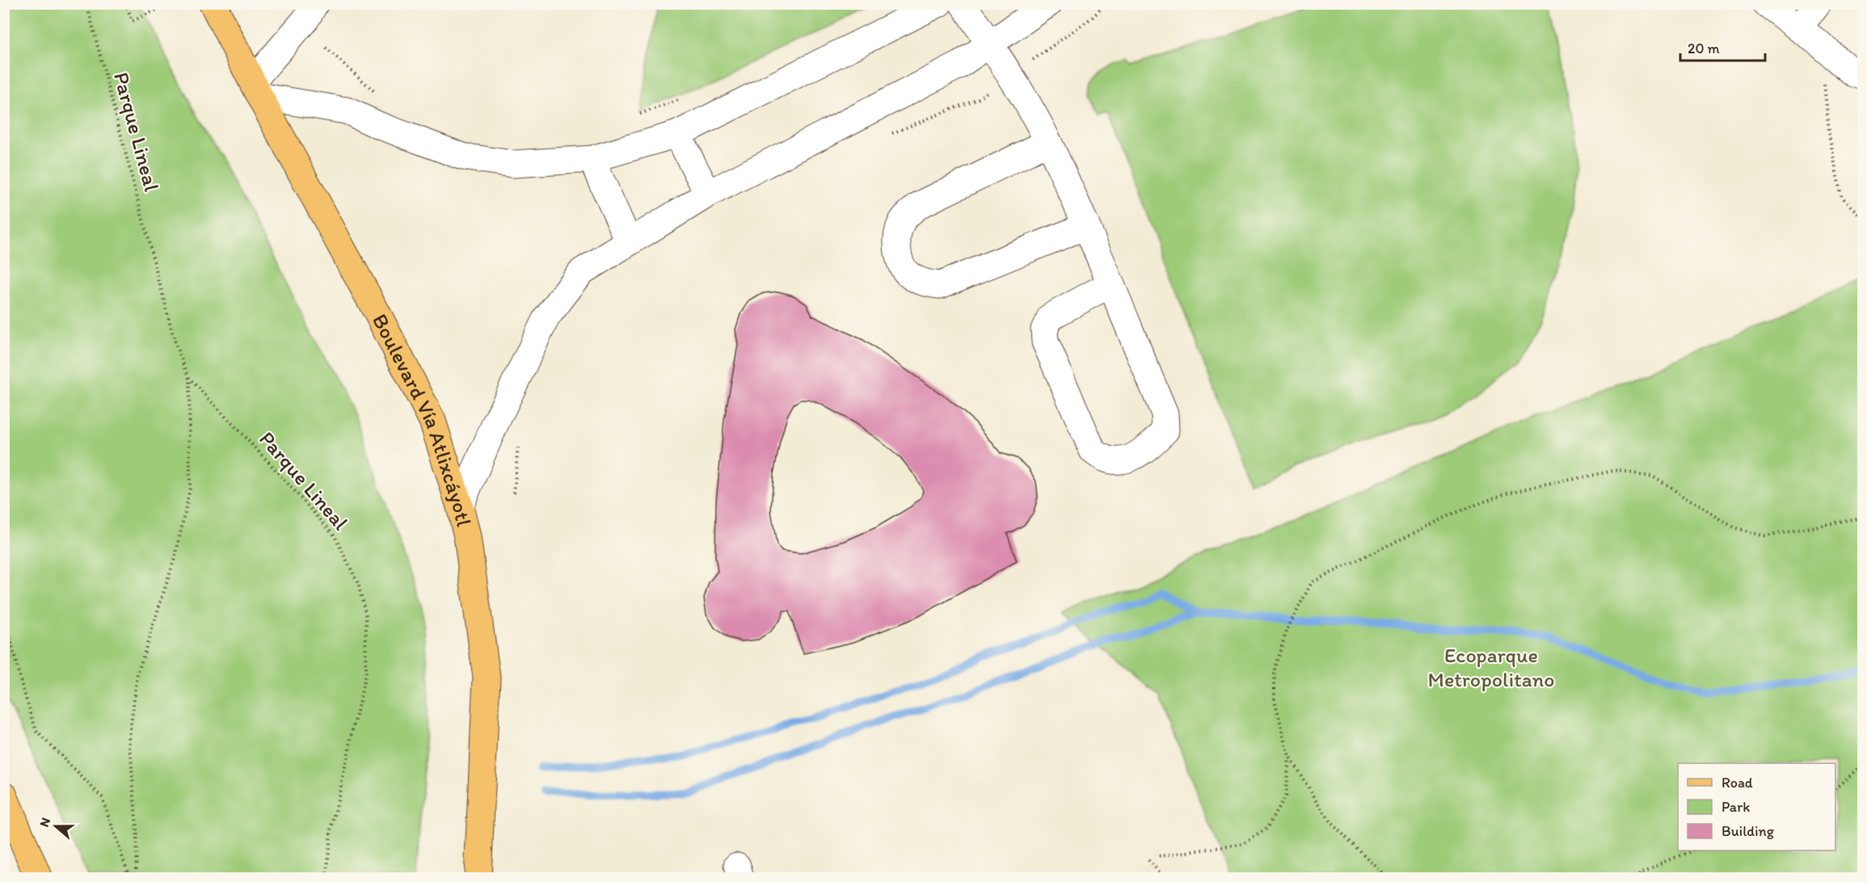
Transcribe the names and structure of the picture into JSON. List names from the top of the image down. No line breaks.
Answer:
{"streets":{"main road":["Boulevard Vía Atlixcáyotl"],"path":["Parque Lineal"]},"parks":["Ecoparque Metropolitano"],"legend":["Road","Park","Building"],"scale_bar":"20 m","north":"left"}
